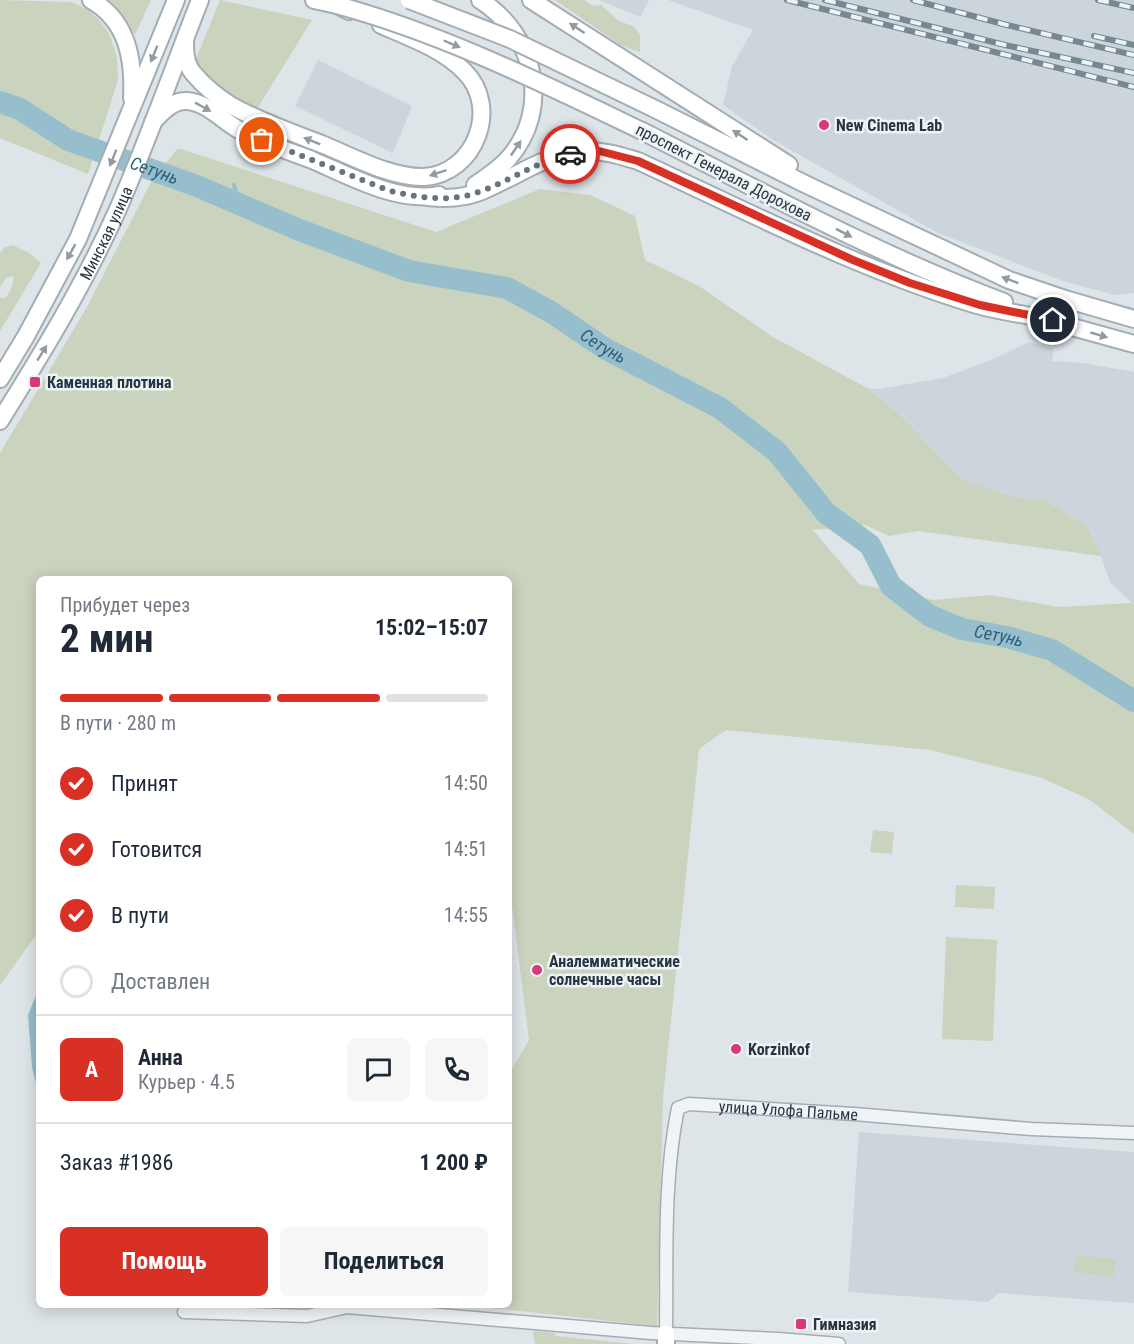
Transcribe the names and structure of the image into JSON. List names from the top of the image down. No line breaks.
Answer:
{"streets":{"main road":["проспект Генерала Дорохова","Минская улица"],"street":["улица Улофа Пальме"]},"water":["Сетунь"],"places":{"other":["New Cinema Lab","Аналемматические солнечные часы","Korzinkof"],"transit":["Каменная плотина","Гимназия"]},"page":{"heading":["2 мин","Прибудет через","15:02–15:07"],"panel":["Анна","Курьер · 4.5","Заказ #1986","1 200 ₽"],"bar":"В пути · 280 m","list":[["Принят","14:50"],["Готовится","14:51"],["В пути","14:55"],"Доставлен"],"round":"А","buttons":["Помощь","Поделиться"]}}
